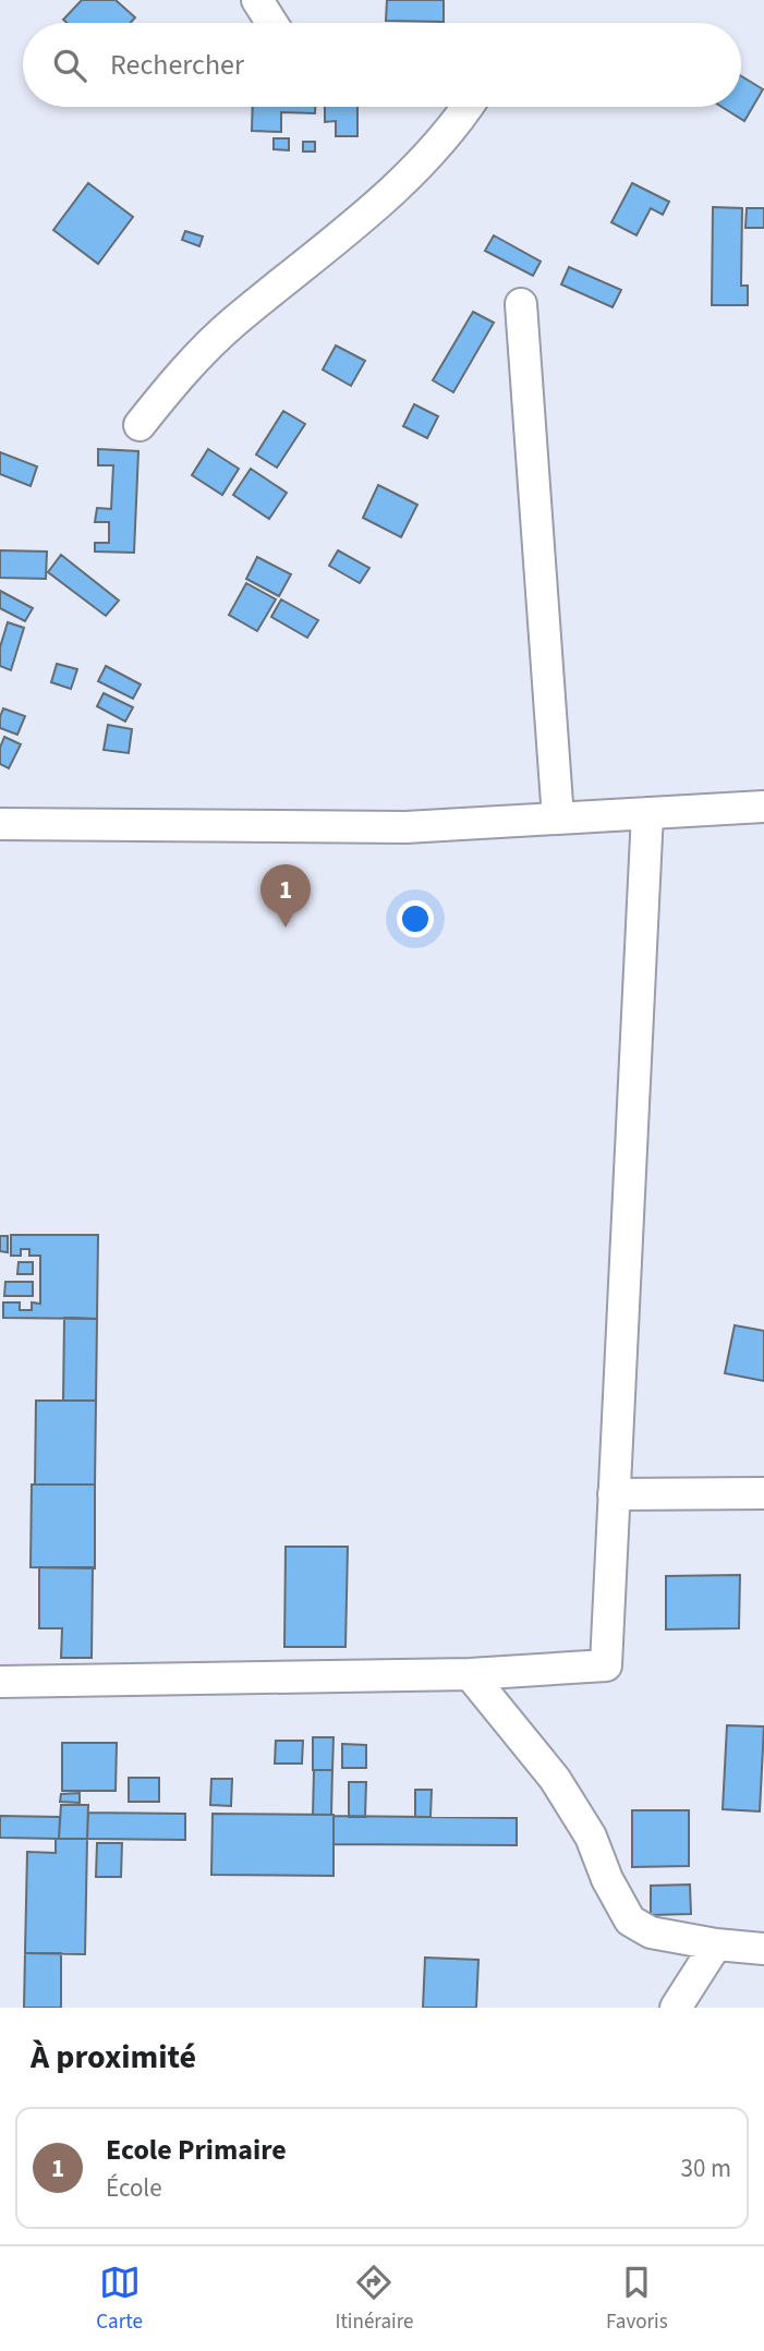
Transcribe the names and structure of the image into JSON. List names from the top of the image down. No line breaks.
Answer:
{"page":{"search":"Rechercher","pins":"1","heading":"À proximité","list":[{"mark":"1","name":"Ecole Primaire","note":"École","value":"30 m"}],"nav":["Carte","Itinéraire","Favoris"]}}
